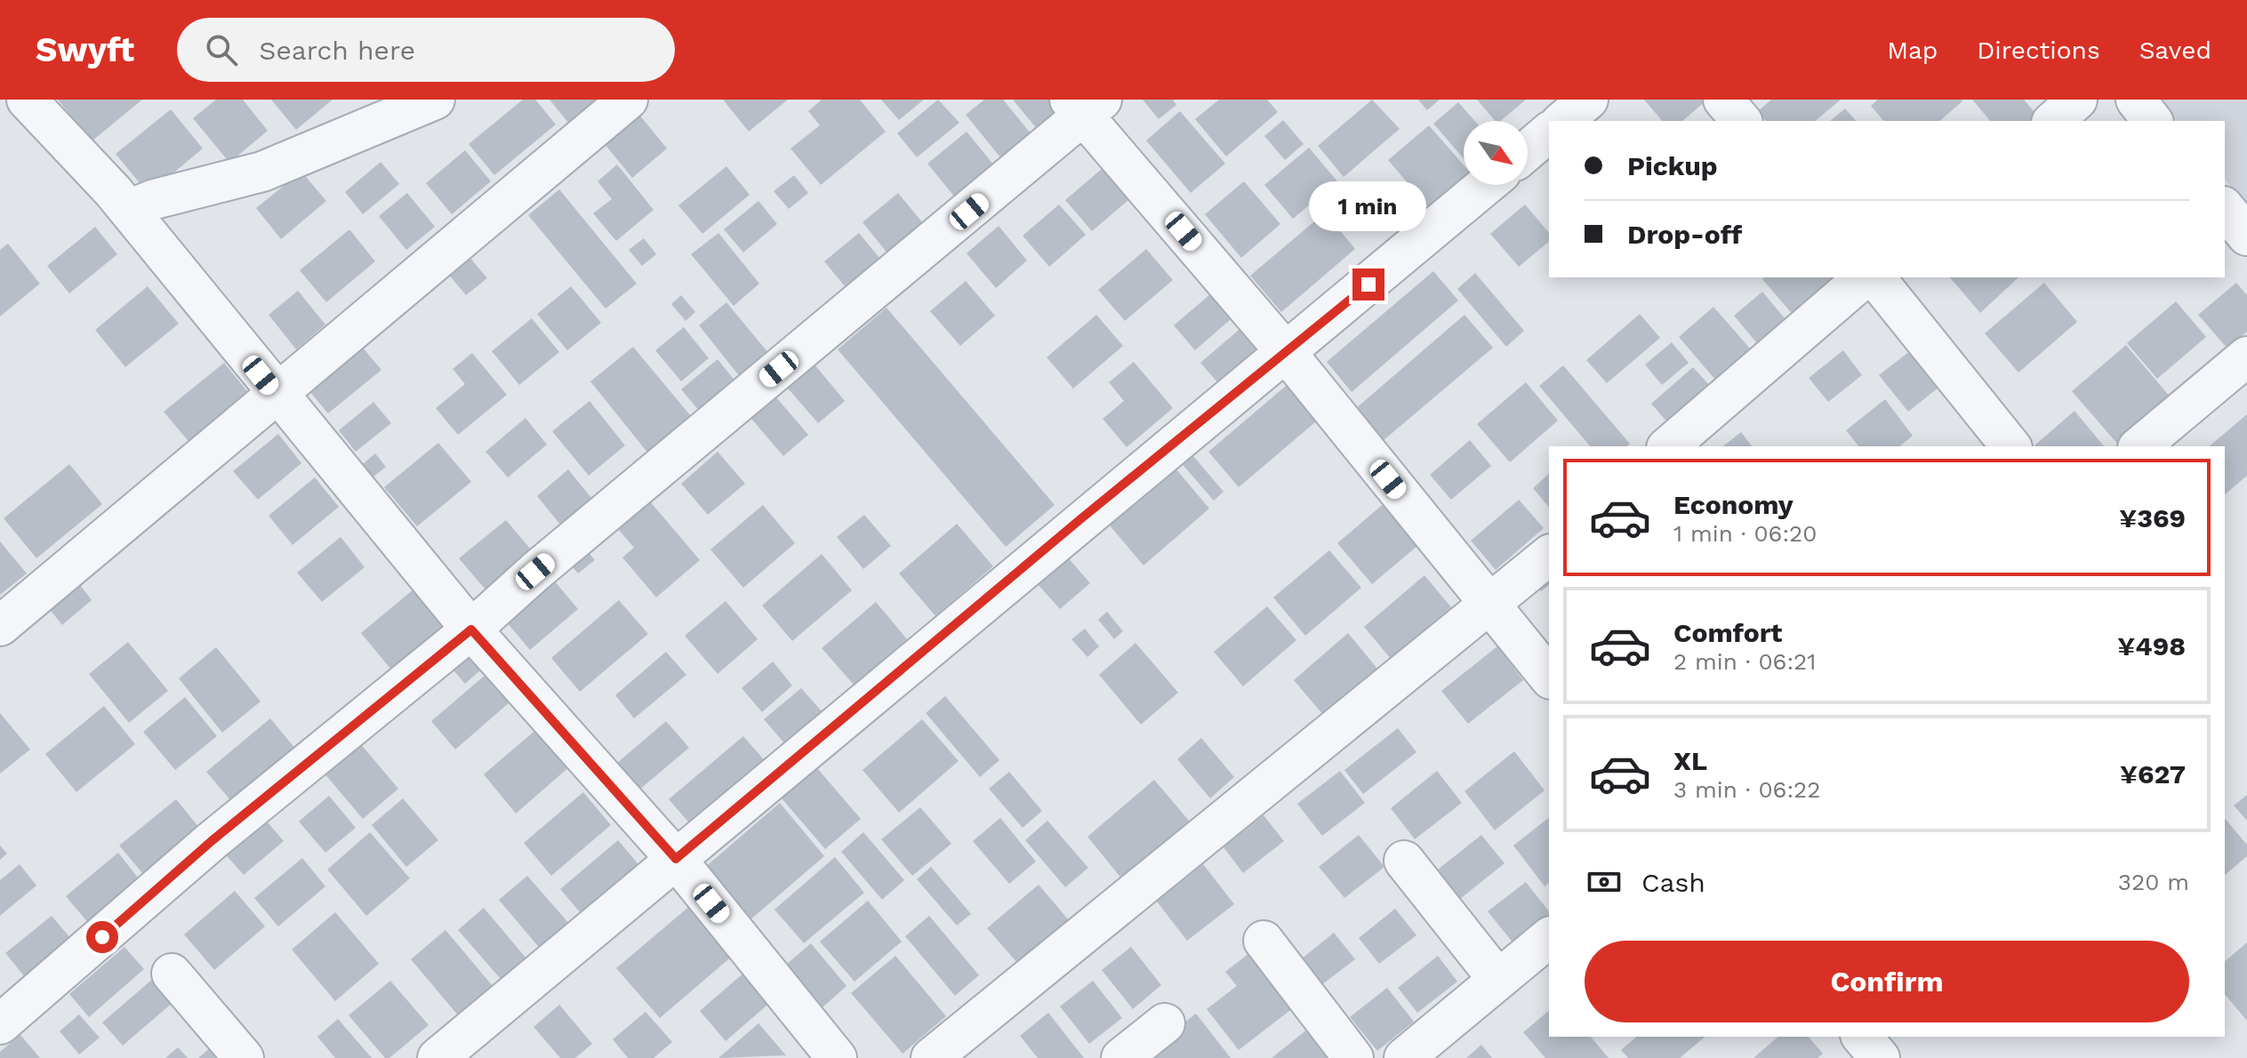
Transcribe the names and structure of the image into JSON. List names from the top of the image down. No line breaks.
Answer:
{"north":"bottom right","page":{"header":"Swyft","search":"Search here","nav":["Map","Directions","Saved"],"banner":["Pickup","Drop-off"],"bubble":"1 min","list":[{"name":"Economy","note":"1 min · 06:20","value":"¥369"},{"name":"Comfort","note":"2 min · 06:21","value":"¥498"},{"name":"XL","note":"3 min · 06:22","value":"¥627"}],"pay":["Cash","320 m"],"buttons":"Confirm"}}
